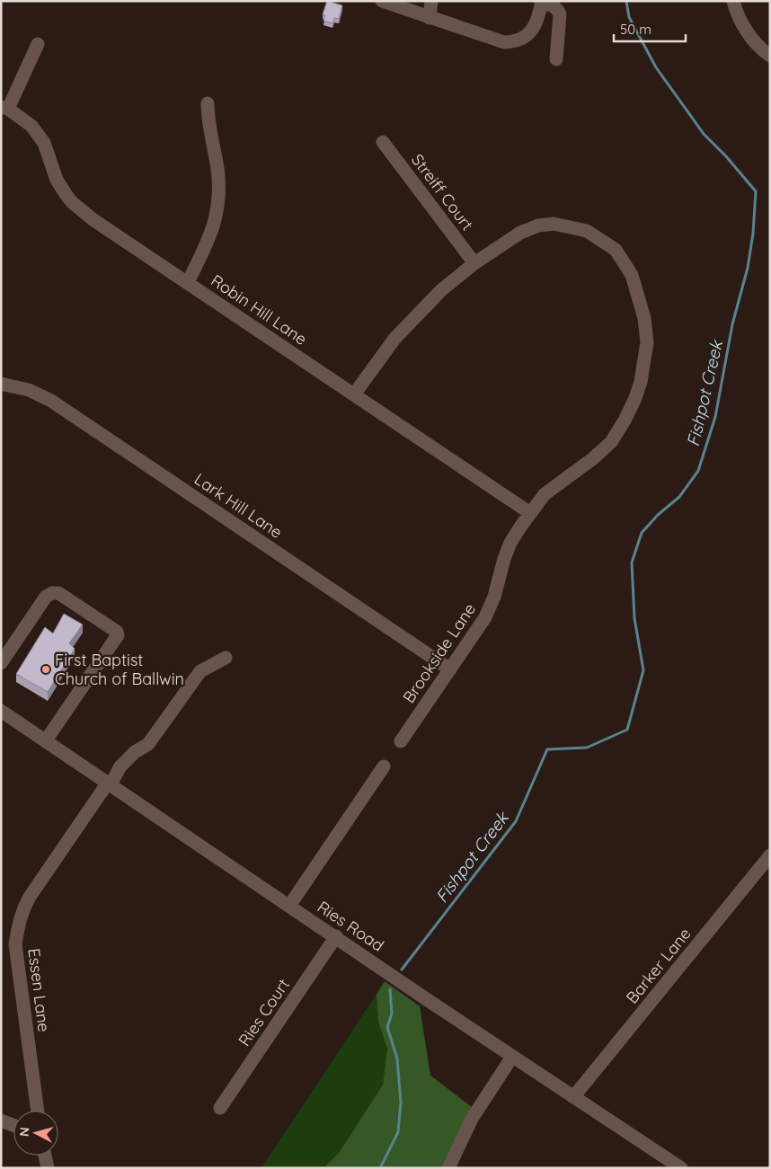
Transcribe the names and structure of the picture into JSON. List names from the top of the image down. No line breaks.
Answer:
{"streets":{"street":["Streiff Court","Robin Hill Lane","Lark Hill Lane","Brookside Lane","Ries Road","Barker Lane","Essen Lane","Ries Court"]},"crossings":[["Streiff Court","Brookside Lane"],["Robin Hill Lane","Brookside Lane"],["Lark Hill Lane","Brookside Lane"],["Ries Road","Barker Lane"],["Ries Road","Essen Lane"],["Ries Road","Ries Court"]],"water":["Fishpot Creek"],"places":["First Baptist Church of Ballwin"],"scale_bar":"50 m","north":"left"}
